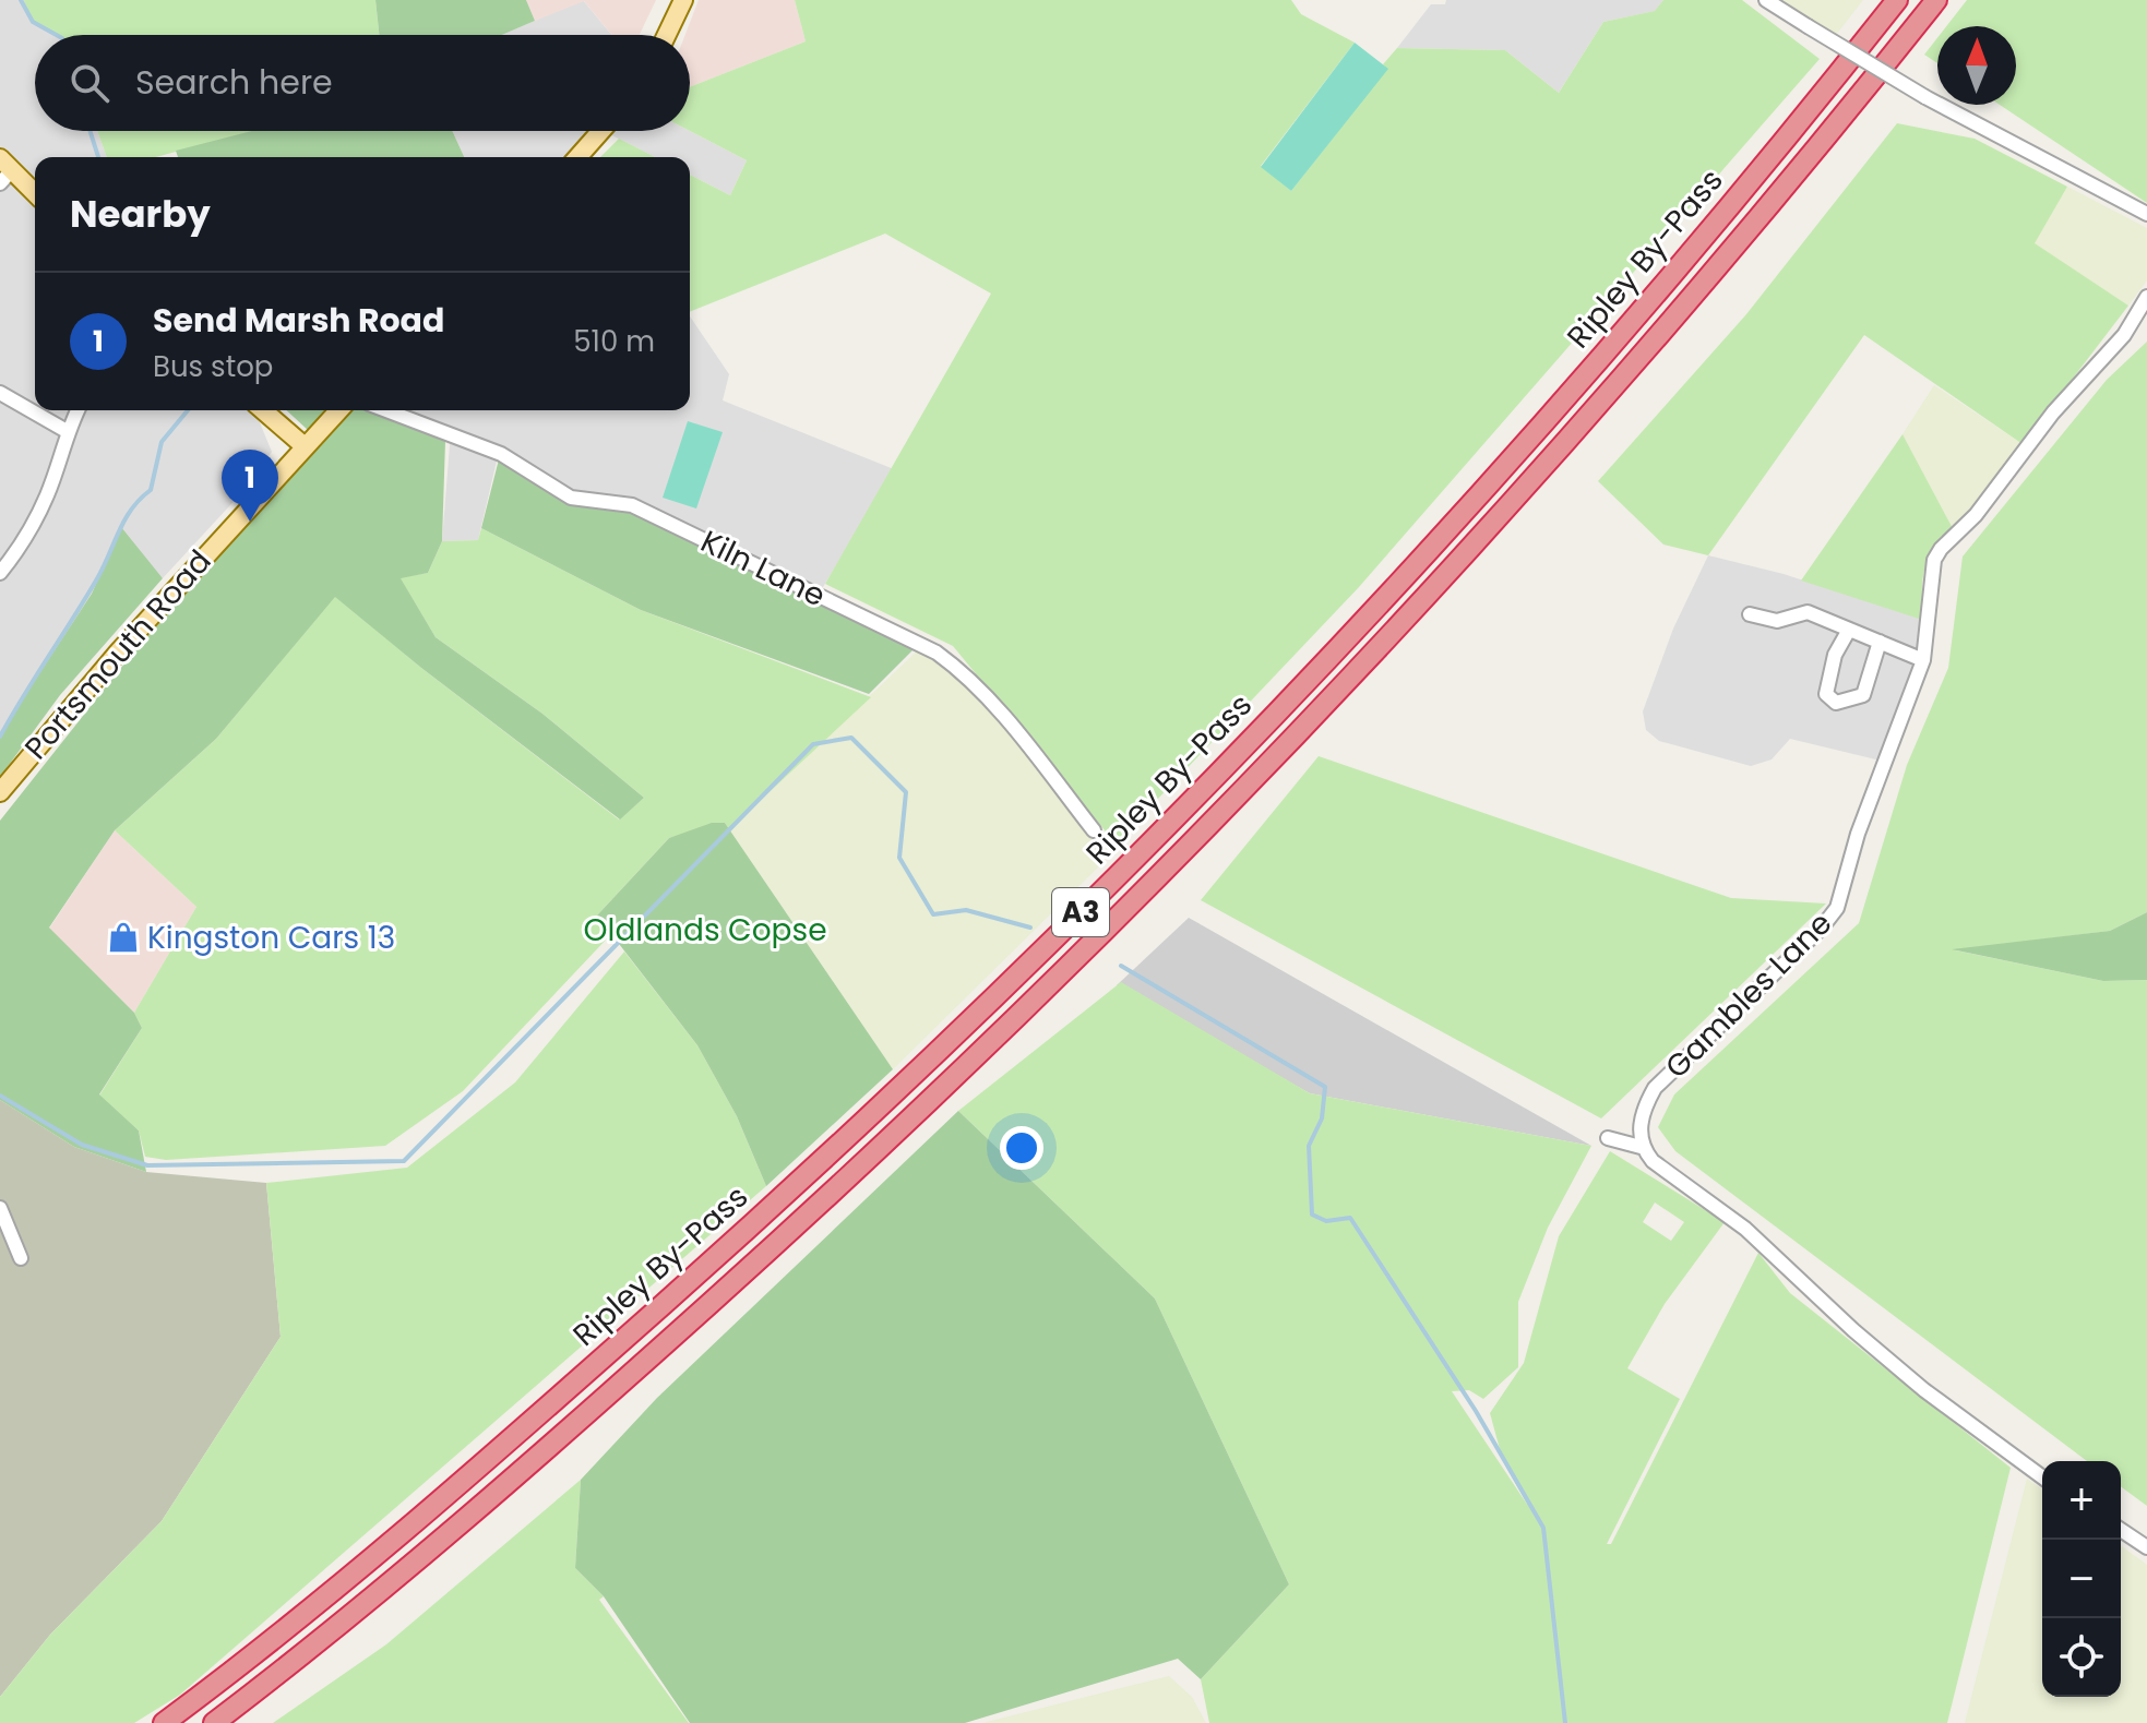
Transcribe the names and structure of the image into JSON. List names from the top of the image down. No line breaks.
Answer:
{"streets":{"highway":["Ripley By-Pass","A3"],"main road":["Portsmouth Road"],"street":["Kiln Lane","Gambles Lane"]},"parks":["Oldlands Copse"],"places":{"shop":["Kingston Cars 13"]},"north":"top","page":{"search":"Search here","heading":"Nearby","list":[{"mark":"1","name":"Send Marsh Road","note":"Bus stop","value":"510 m"}],"pins":"1","map_buttons":["+","−"]}}
